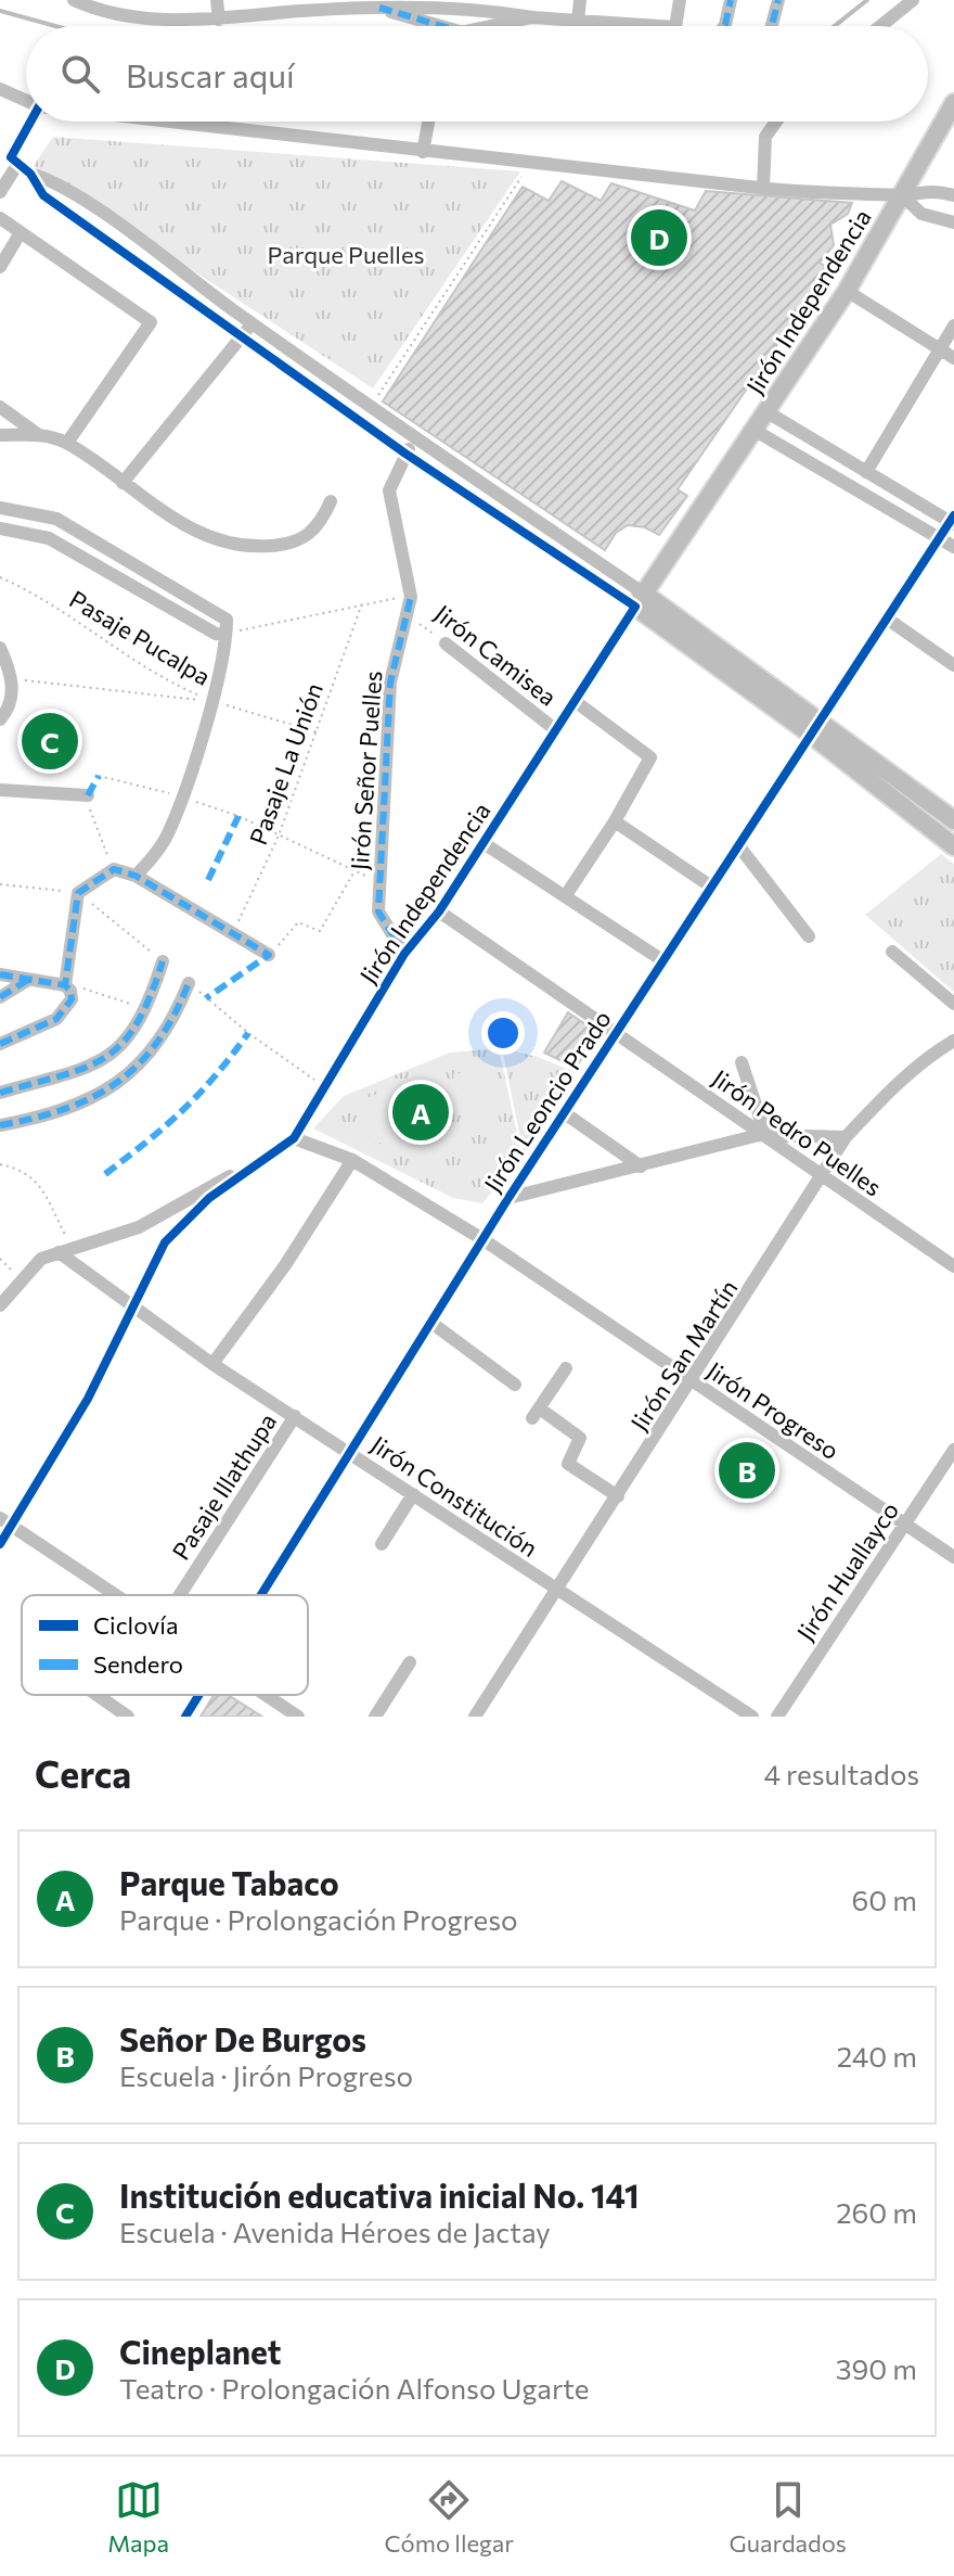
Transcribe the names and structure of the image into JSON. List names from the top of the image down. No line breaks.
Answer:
{"streets":{"main road":["Jirón Independencia"],"street":["Jirón Camisea","Jirón Señor Puelles","Jirón Leoncio Prado","Jirón Pedro Puelles","Jirón San Martín","Jirón Progreso","Pasaje Illathupa","Jirón Constitución","Jirón Huallayco"],"path":["Pasaje Pucalpa","Pasaje La Unión"]},"crossings":[["Jirón Independencia","Jirón Camisea"],["Jirón Independencia","Jirón Señor Puelles"],["Jirón Independencia","Jirón Pedro Puelles"],["Jirón Independencia","Jirón Progreso"],["Jirón Independencia","Jirón Constitución"],["Pasaje Pucalpa","Pasaje La Unión"],["Jirón Camisea","Pasaje La Unión"],["Jirón Camisea","Jirón Señor Puelles"],["Jirón Leoncio Prado","Jirón Pedro Puelles"],["Jirón Leoncio Prado","Jirón Progreso"],["Jirón Leoncio Prado","Jirón Constitución"],["Jirón Pedro Puelles","Jirón San Martín"],["Jirón San Martín","Jirón Progreso"],["Jirón San Martín","Jirón Constitución"],["Jirón Progreso","Jirón Huallayco"],["Pasaje Illathupa","Jirón Constitución"]],"parks":["Parque Puelles"],"legend":["Ciclovía","Sendero"],"page":{"search":"Buscar aquí","pins":["D","C","A","B"],"heading":["Cerca","4 resultados"],"list":[{"mark":"A","name":"Parque Tabaco","note":"Parque · Prolongación Progreso","value":"60 m"},{"mark":"B","name":"Señor De Burgos","note":"Escuela · Jirón Progreso","value":"240 m"},{"mark":"C","name":"Institución educativa inicial No. 141","note":"Escuela · Avenida Héroes de Jactay","value":"260 m"},{"mark":"D","name":"Cineplanet","note":"Teatro · Prolongación Alfonso Ugarte","value":"390 m"}],"nav":["Mapa","Cómo llegar","Guardados"]}}
